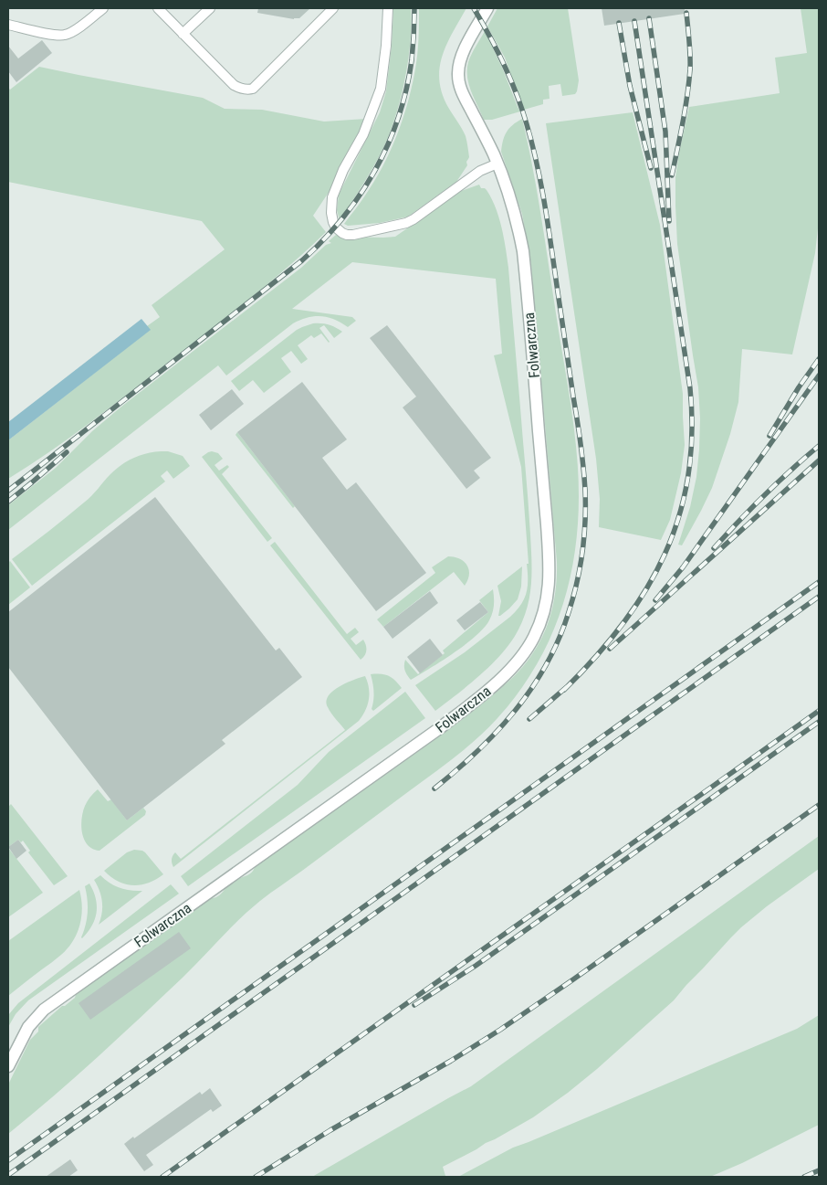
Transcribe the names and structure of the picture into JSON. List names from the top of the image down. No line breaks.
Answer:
{"streets":{"street":["Folwarczna"]}}
